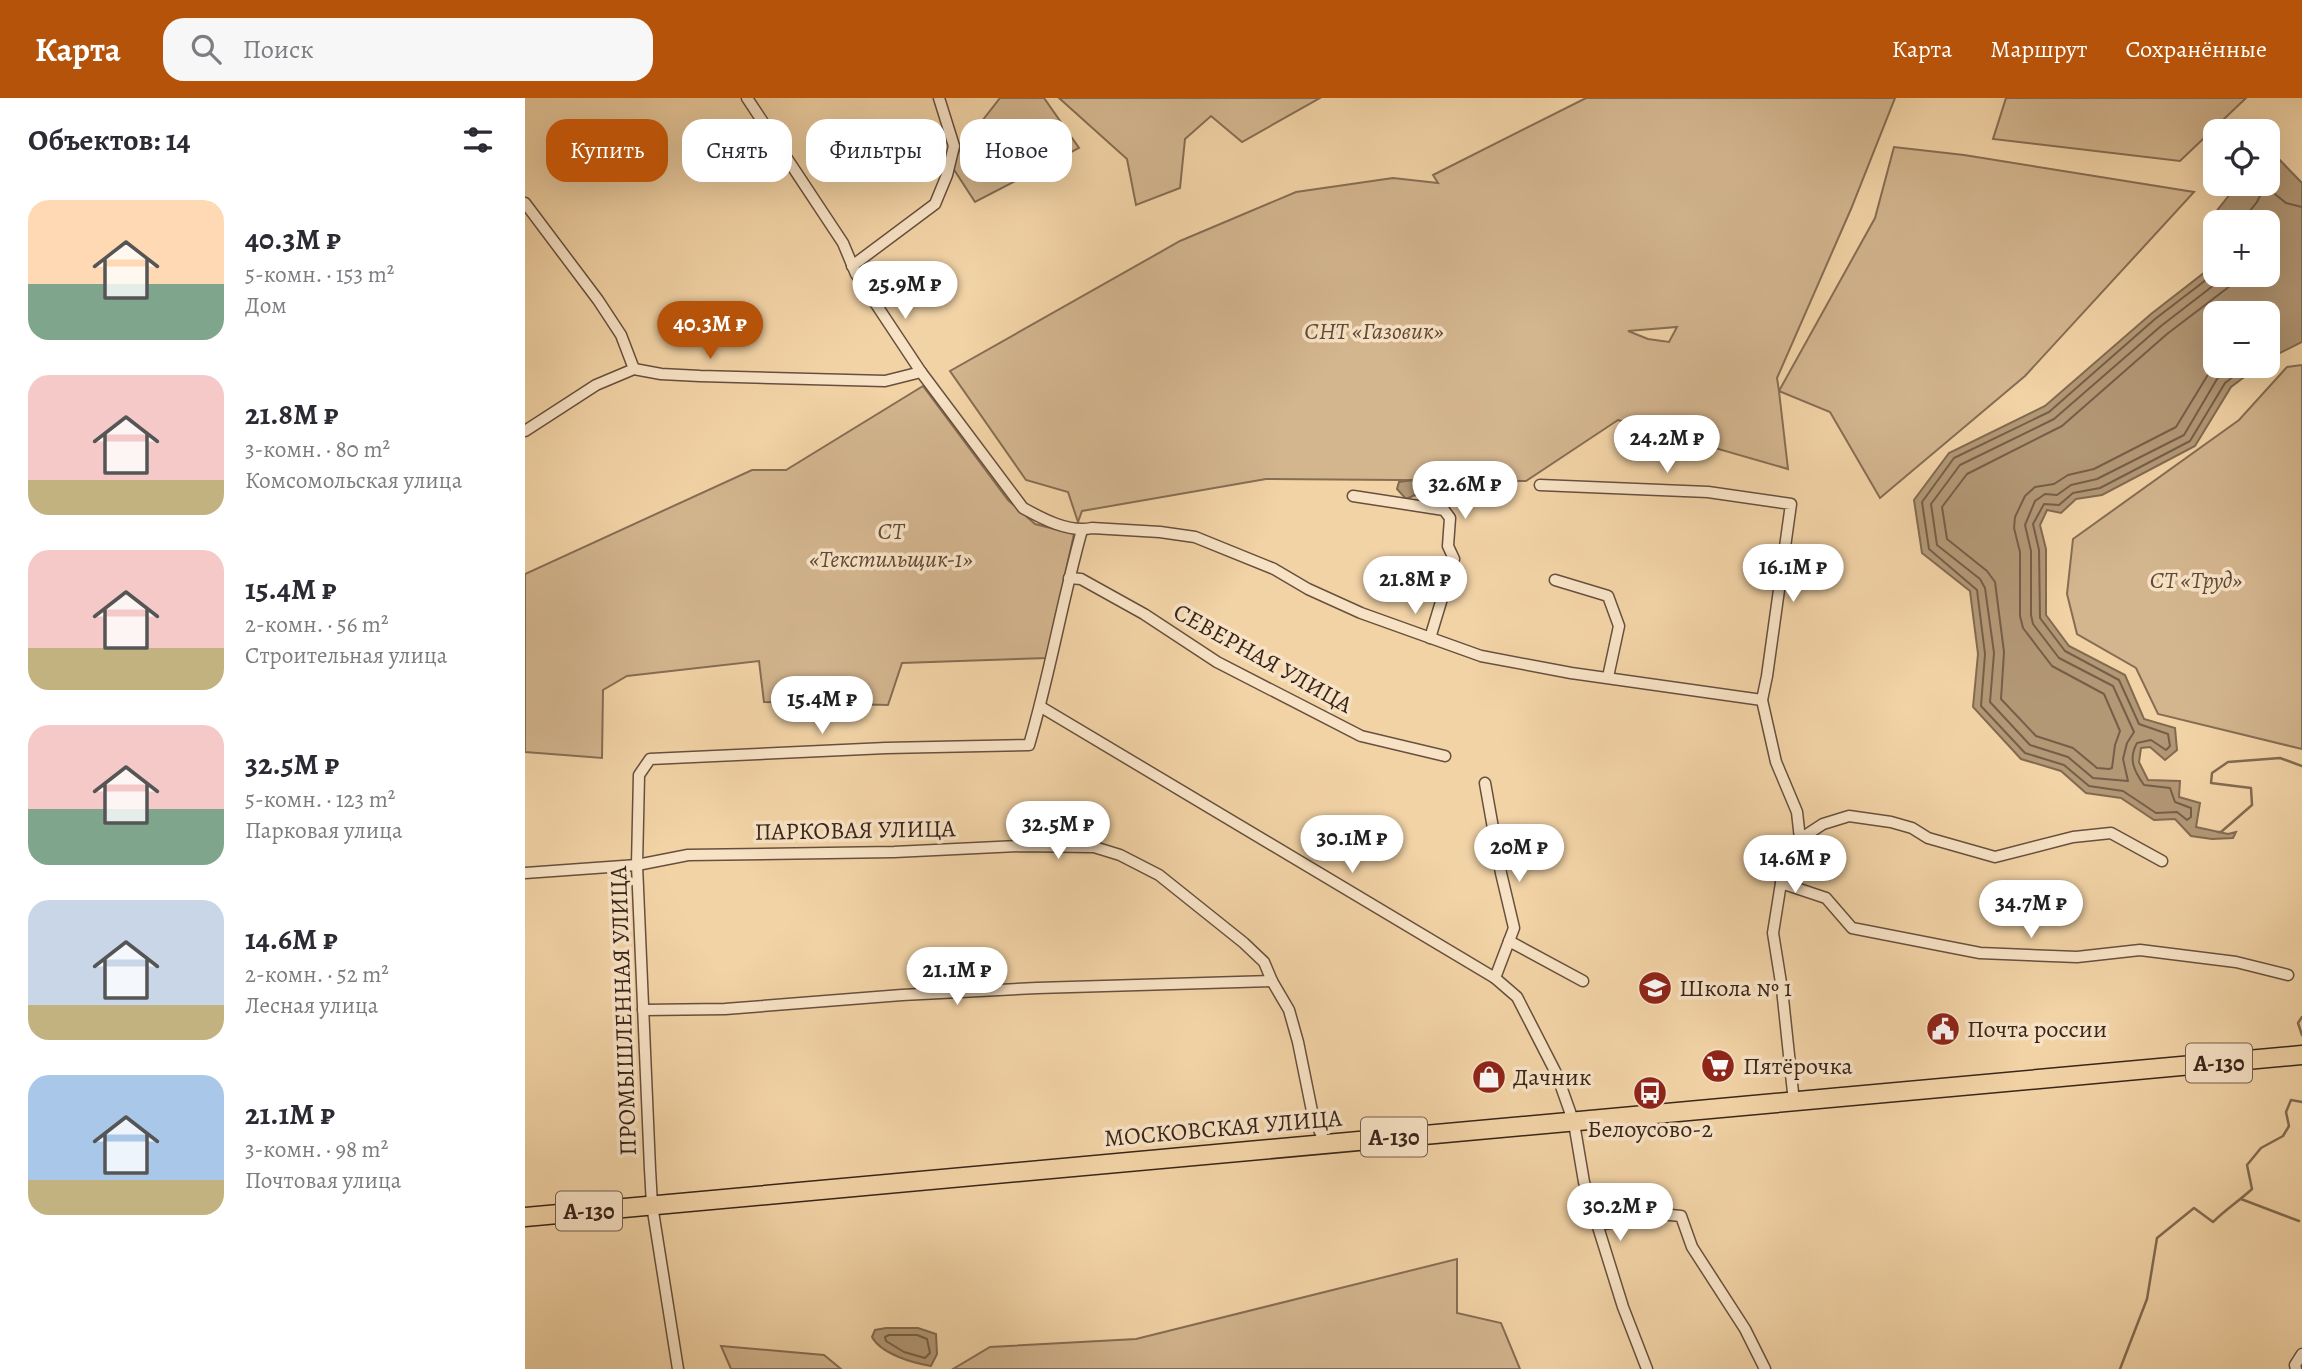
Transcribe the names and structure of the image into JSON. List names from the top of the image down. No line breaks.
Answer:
{"streets":{"highway":["А-130","МОСКОВСКАЯ УЛИЦА"],"street":["СЕВЕРНАЯ УЛИЦА","ПАРКОВАЯ УЛИЦА","ПРОМЫШЛЕННАЯ УЛИЦА"]},"crossings":[["ПАРКОВАЯ УЛИЦА","ПРОМЫШЛЕННАЯ УЛИЦА"],["ПАРКОВАЯ УЛИЦА","МОСКОВСКАЯ УЛИЦА"],["ПРОМЫШЛЕННАЯ УЛИЦА","МОСКОВСКАЯ УЛИЦА"]],"parks":["СНТ «Газовик»","СТ «Текстильщик-1»","СТ «Труд»"],"places":{"school or university":["Школа № 1"],"public building":["Почта россии"],"supermarket":["Пятёрочка"],"shop":["Дачник"],"bus stop":["Белоусово-2"]},"page":{"header":"Карта","search":"Поиск","nav":["Карта","Маршрут","Сохранённые"],"heading":"Объектов: 14","map_buttons":["+","−"],"chip":["Купить","Снять","Фильтры","Новое"],"list":[{"name":"40.3M ₽","note":"5-комн. · 153 m² · Дом"},{"name":"21.8M ₽","note":"3-комн. · 80 m² · Комсомольская улица"},{"name":"15.4M ₽","note":"2-комн. · 56 m² · Строительная улица"},{"name":"32.5M ₽","note":"5-комн. · 123 m² · Парковая улица"},{"name":"14.6M ₽","note":"2-комн. · 52 m² · Лесная улица"},{"name":"21.1M ₽","note":"3-комн. · 98 m² · Почтовая улица"}],"price":["25.9M ₽","40.3M ₽","24.2M ₽","32.6M ₽","16.1M ₽","21.8M ₽","15.4M ₽","32.5M ₽","30.1M ₽","20M ₽","14.6M ₽","34.7M ₽","21.1M ₽","30.2M ₽"]}}
